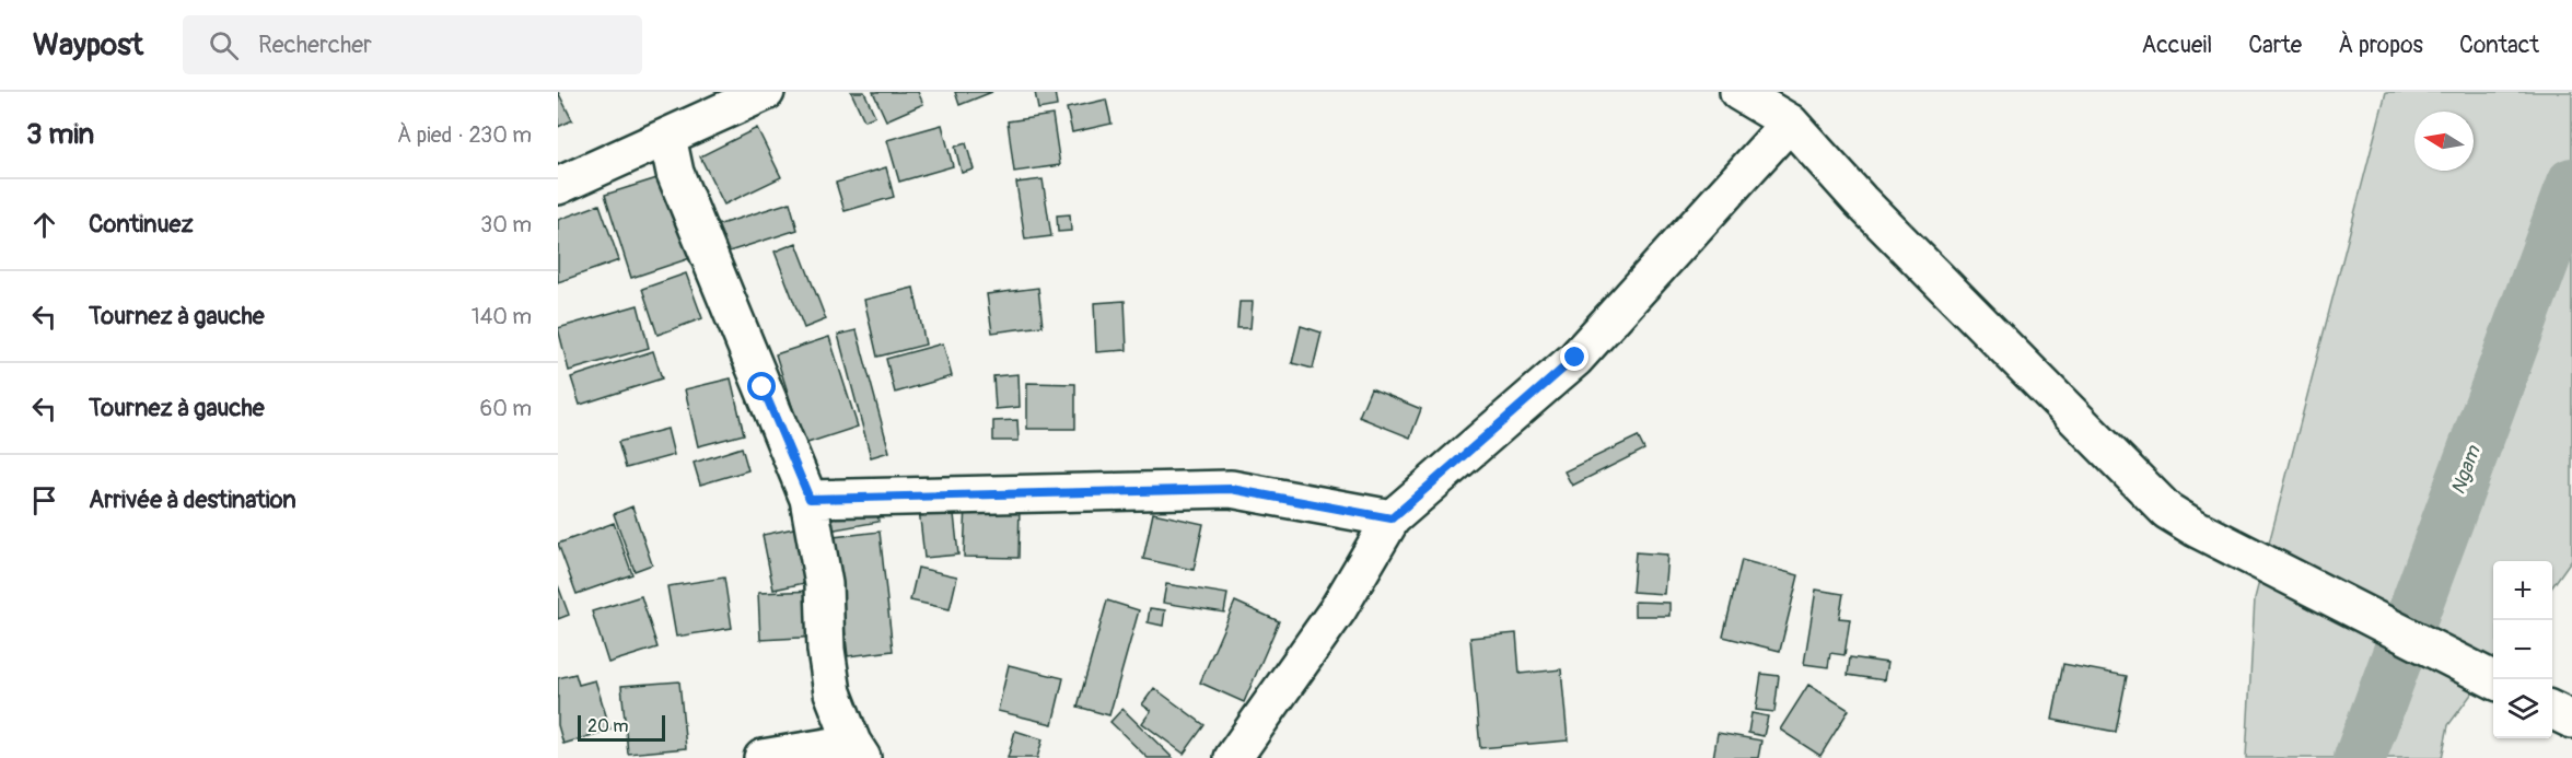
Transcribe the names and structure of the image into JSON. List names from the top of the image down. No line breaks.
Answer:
{"water":["Ngam"],"scale_bar":"20 m","north":"left","page":{"header":"Waypost","search":"Rechercher","nav":["Accueil","Carte","À propos","Contact"],"heading":["3 min","À pied · 230 m"],"list":[["Continuez","30 m"],["Tournez à gauche","140 m"],["Tournez à gauche","60 m"],"Arrivée à destination"],"map_buttons":["+","−"],"scale":"20 m"}}
